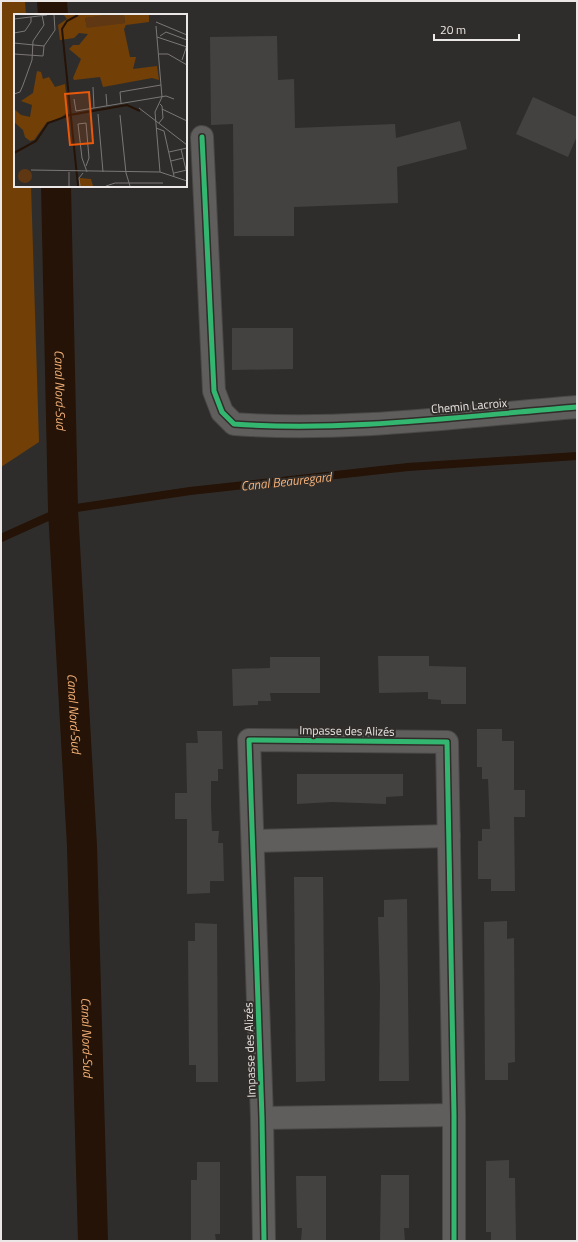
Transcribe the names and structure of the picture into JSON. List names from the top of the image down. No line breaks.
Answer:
{"streets":{"street":["Chemin Lacroix","Impasse des Alizés"]},"water":["Canal Nord-Sud","Canal Beauregard"],"scale_bar":"20 m"}
